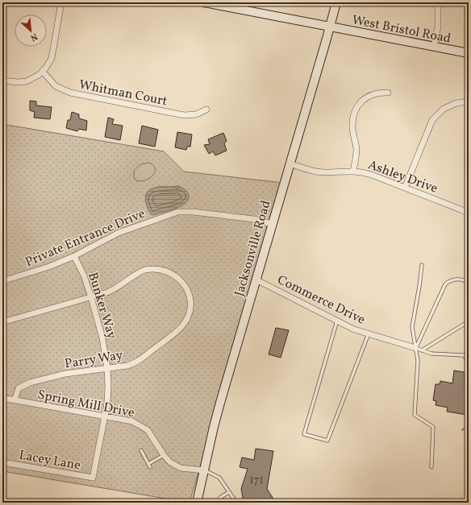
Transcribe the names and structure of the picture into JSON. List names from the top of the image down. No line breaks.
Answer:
{"streets":{"main road":["West Bristol Road","Jacksonville Road"],"street":["Whitman Court","Ashley Drive","Private Entrance Drive","Commerce Drive","Bunker Way","Parry Way","Spring Mill Drive","Lacey Lane"]},"crossings":[["West Bristol Road","Jacksonville Road"],["Ashley Drive","Jacksonville Road"],["Private Entrance Drive","Jacksonville Road"],["Private Entrance Drive","Bunker Way"],["Jacksonville Road","Commerce Drive"],["Jacksonville Road","Spring Mill Drive"],["Bunker Way","Parry Way"],["Bunker Way","Spring Mill Drive"],["Bunker Way","Lacey Lane"],["Parry Way","Spring Mill Drive"]],"house_numbers":["171"],"north":"bottom right"}
